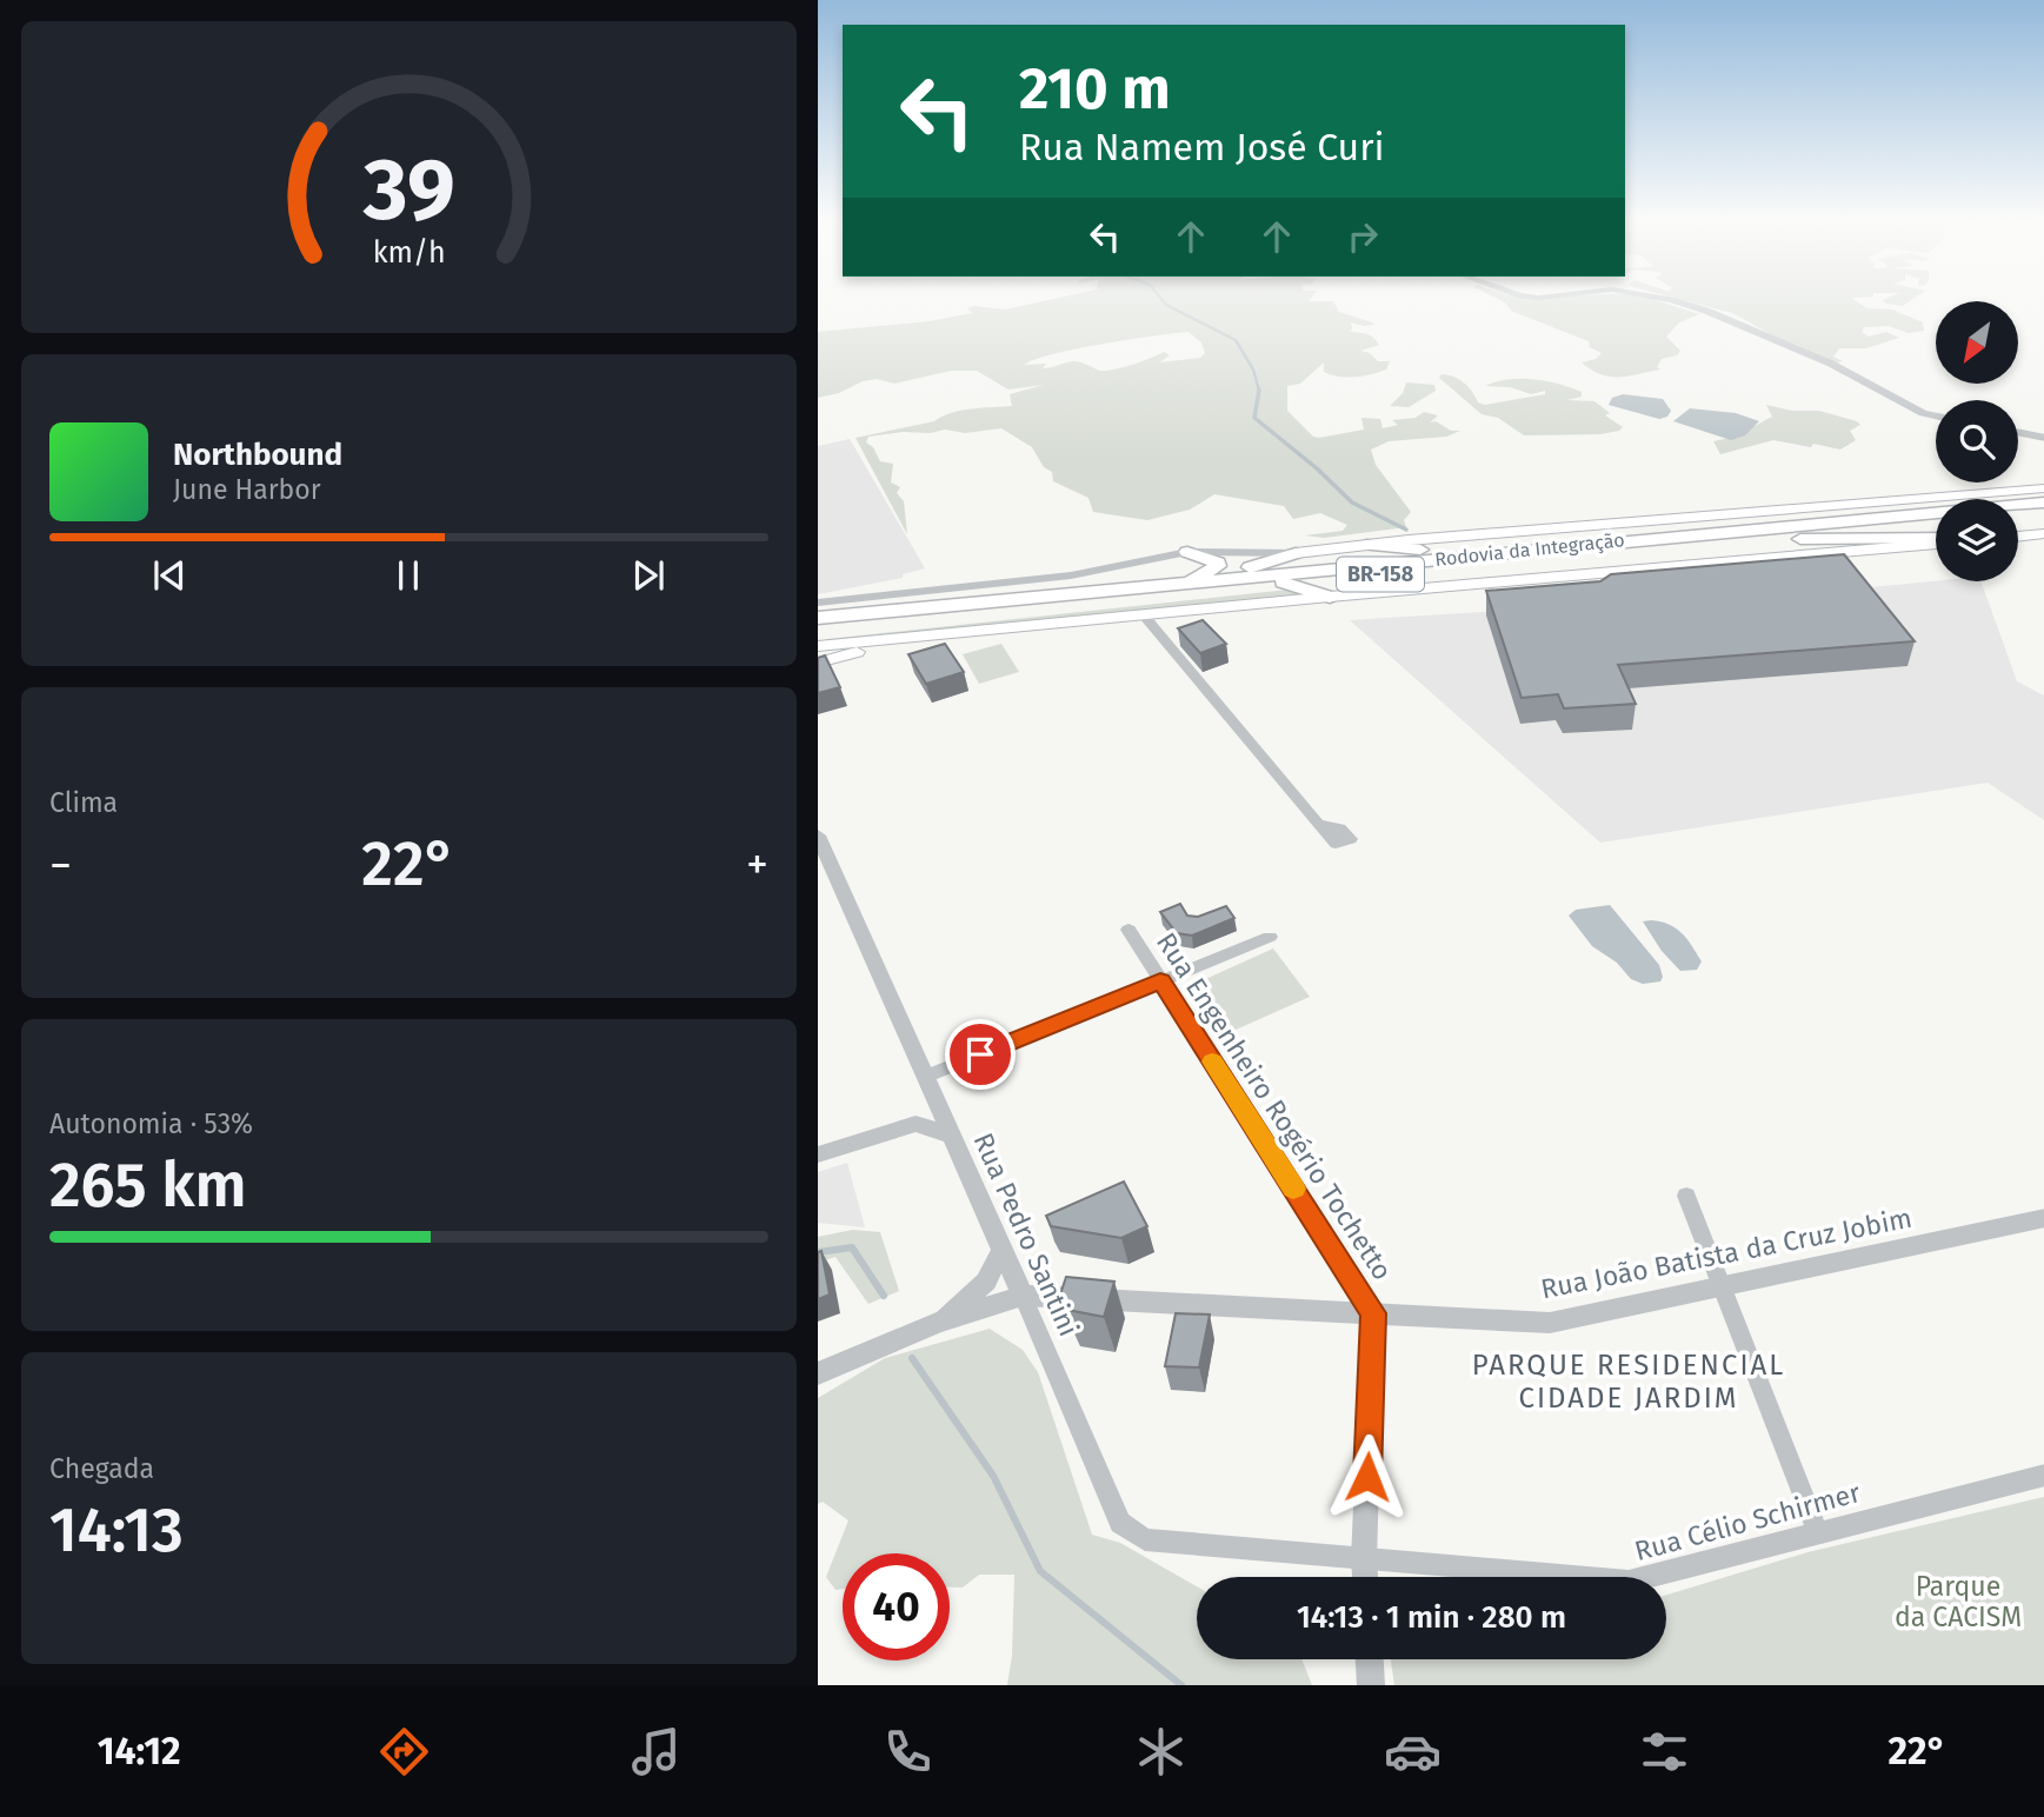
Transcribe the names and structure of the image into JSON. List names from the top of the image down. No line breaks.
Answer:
{"streets":{"highway":["Rodovia da Integração","BR-158"],"street":["Rua Engenheiro Rogério Tochetto","Rua Pedro Santini","Rua João Batista da Cruz Jobim","Rua Célio Schirmer"]},"crossings":[["Rodovia da Integração","BR-158"],["Rua Engenheiro Rogério Tochetto","Rua João Batista da Cruz Jobim"],["Rua Engenheiro Rogério Tochetto","Rua Célio Schirmer"],["Rua Pedro Santini","Rua João Batista da Cruz Jobim"],["Rua Pedro Santini","Rua Célio Schirmer"]],"districts":["PARQUE RESIDENCIAL CIDADE JARDIM"],"parks":["Parque da CACISM"],"north":"bottom left","page":{"turn":["210 m","Rua Namem José Curi"],"song":["Northbound","June Harbor"],"tile":["Clima",["Autonomia · 53%","265 km"],["Chegada","14:13"]],"heat":["−","22°","+"],"limit":"40","trip":"14:13 · 1 min · 280 m","tabs":["14:12","22°"],"gauge":["39","km/h"]}}
